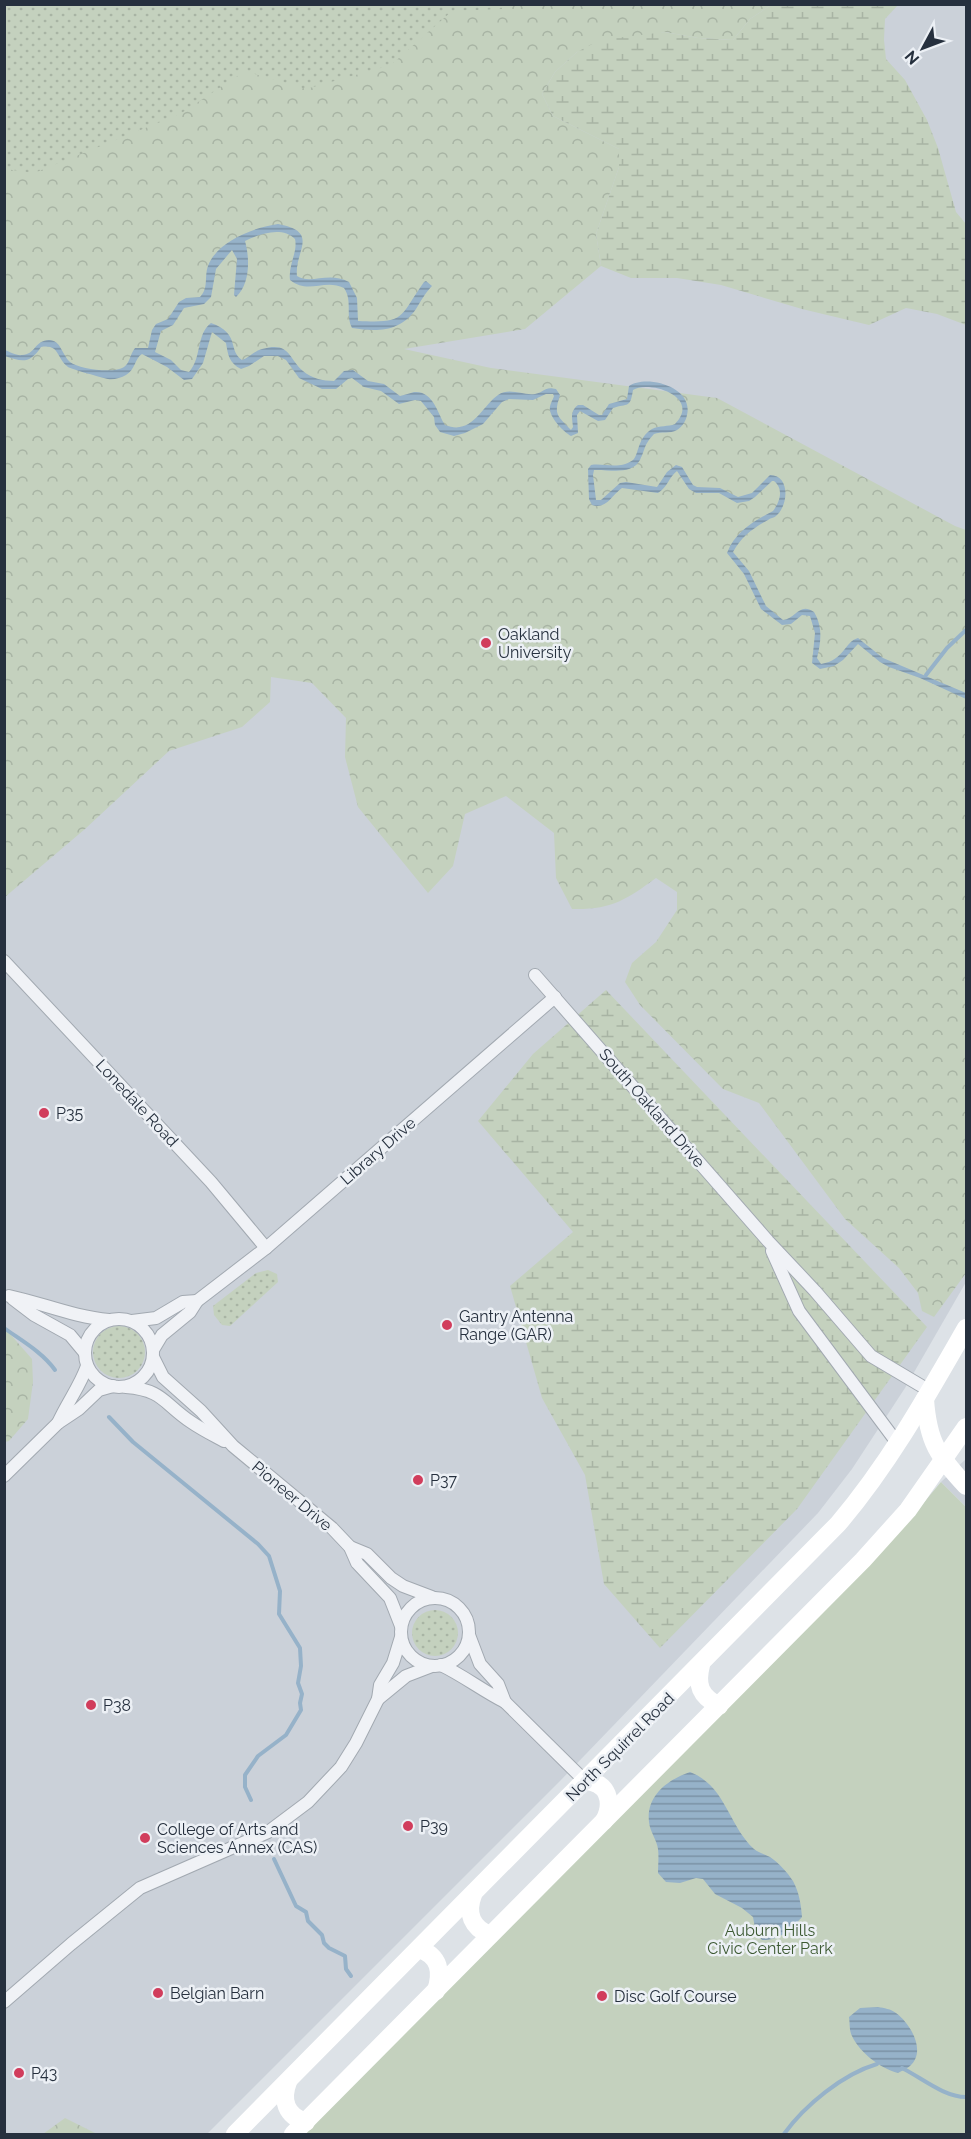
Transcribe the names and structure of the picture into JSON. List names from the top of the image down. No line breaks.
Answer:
{"streets":{"main road":["North Squirrel Road"],"street":["Lonedale Road","South Oakland Drive","Library Drive","Pioneer Drive"]},"crossings":[["Lonedale Road","Library Drive"],["South Oakland Drive","Library Drive"],["South Oakland Drive","North Squirrel Road"],["Library Drive","Pioneer Drive"]],"parks":["Auburn Hills Civic Center Park"],"places":["Oakland University","P35","Gantry Antenna Range (GAR)","P37","P38","P39","College of Arts and Sciences Annex (CAS)","Belgian Barn","Disc Golf Course","P43"],"north":"bottom left"}
